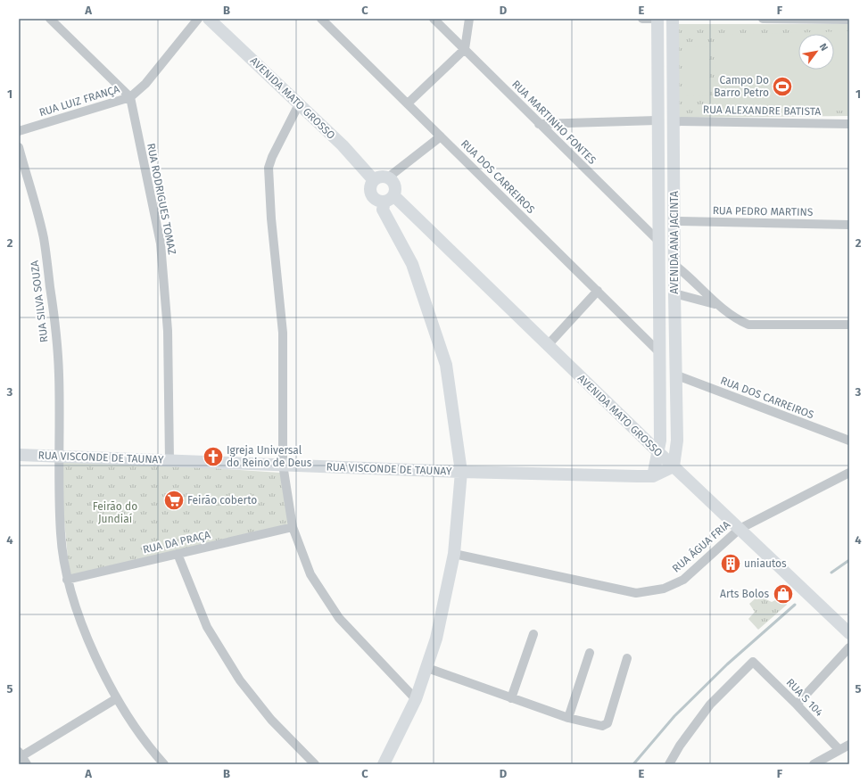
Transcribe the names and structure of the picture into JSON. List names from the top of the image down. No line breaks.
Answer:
{"streets":{"main road":["AVENIDA MATO GROSSO","AVENIDA ANA JACINTA","RUA VISCONDE DE TAUNAY"],"street":["RUA LUIZ FRANÇA","RUA ALEXANDRE BATISTA","RUA MARTINHO FONTES","RUA DOS CARREIROS","RUA RODRIGUES TOMAZ","RUA PEDRO MARTINS","RUA SILVA SOUZA","RUA DA PRAÇA","RUA ÁGUA FRIA","RUA S 104"]},"crossings":[["AVENIDA MATO GROSSO","AVENIDA ANA JACINTA"],["AVENIDA MATO GROSSO","RUA VISCONDE DE TAUNAY"],["AVENIDA MATO GROSSO","RUA ÁGUA FRIA"],["RUA LUIZ FRANÇA","RUA RODRIGUES TOMAZ"],["RUA ALEXANDRE BATISTA","AVENIDA ANA JACINTA"],["RUA MARTINHO FONTES","AVENIDA ANA JACINTA"],["RUA DOS CARREIROS","AVENIDA ANA JACINTA"],["RUA RODRIGUES TOMAZ","RUA VISCONDE DE TAUNAY"],["RUA PEDRO MARTINS","AVENIDA ANA JACINTA"],["AVENIDA ANA JACINTA","RUA VISCONDE DE TAUNAY"],["RUA SILVA SOUZA","RUA VISCONDE DE TAUNAY"],["RUA SILVA SOUZA","RUA DA PRAÇA"]],"parks":["Feirão do Jundiaí"],"places":{"sports":["Campo Do Barro Petro"],"church":["Igreja Universal do Reino de Deus"],"supermarket":["Feirão coberto"],"building":["uniautos"],"shop":["Arts Bolos"]},"north":"top right","grid":{"columns":["A","B","C","D","E","F"],"rows":["1","2","3","4","5"]}}
